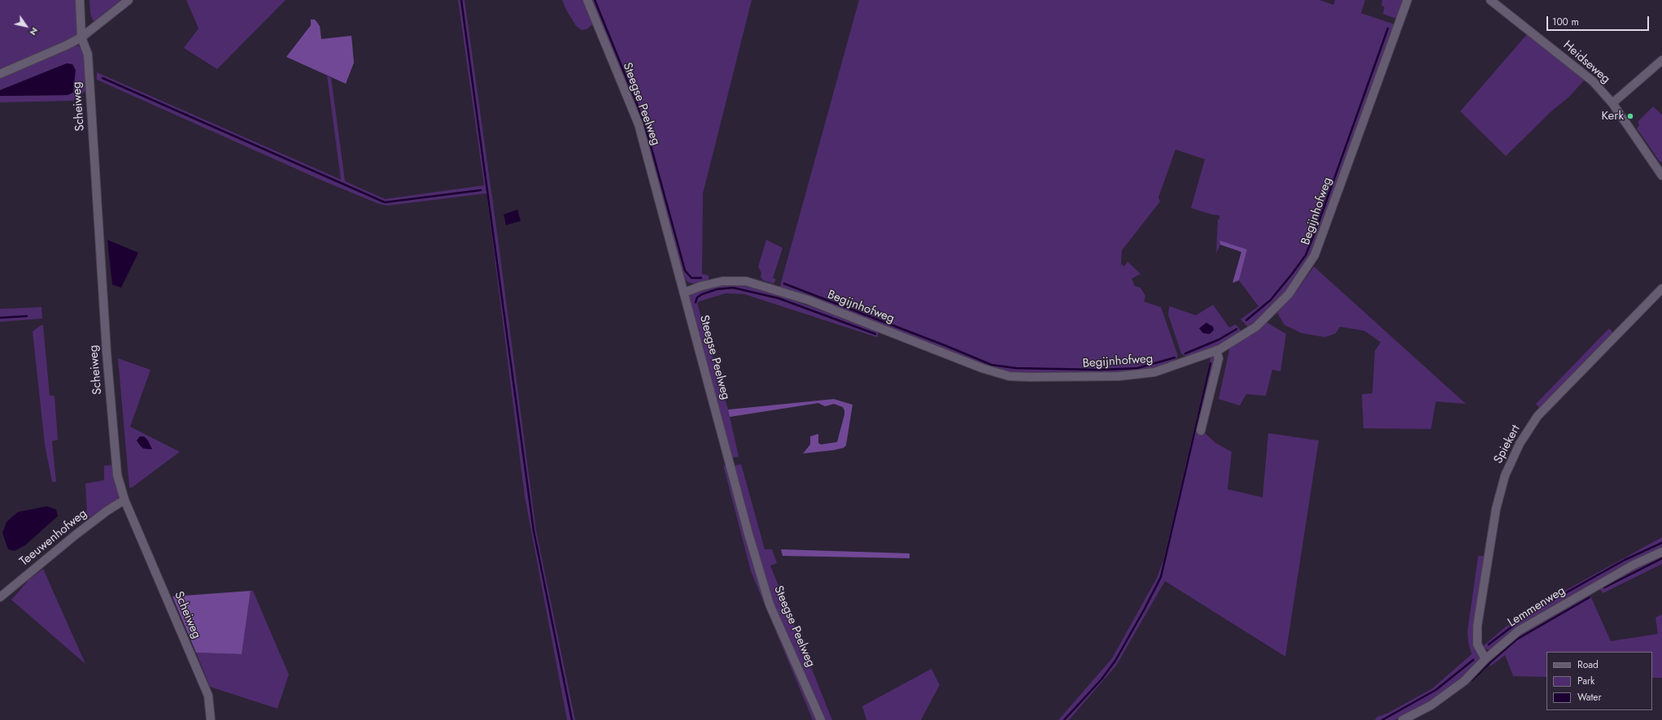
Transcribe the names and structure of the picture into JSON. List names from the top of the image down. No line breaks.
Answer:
{"streets":{"street":["Heidseweg","Steegse Peelweg","Scheiweg","Begijnhofweg","Spiekert","Teeuwenhofweg","Lemmenweg"]},"crossings":[["Steegse Peelweg","Begijnhofweg"],["Scheiweg","Teeuwenhofweg"],["Spiekert","Lemmenweg"]],"places":["Kerk"],"legend":["Road","Park","Water"],"scale_bar":"100 m","north":"bottom right"}
